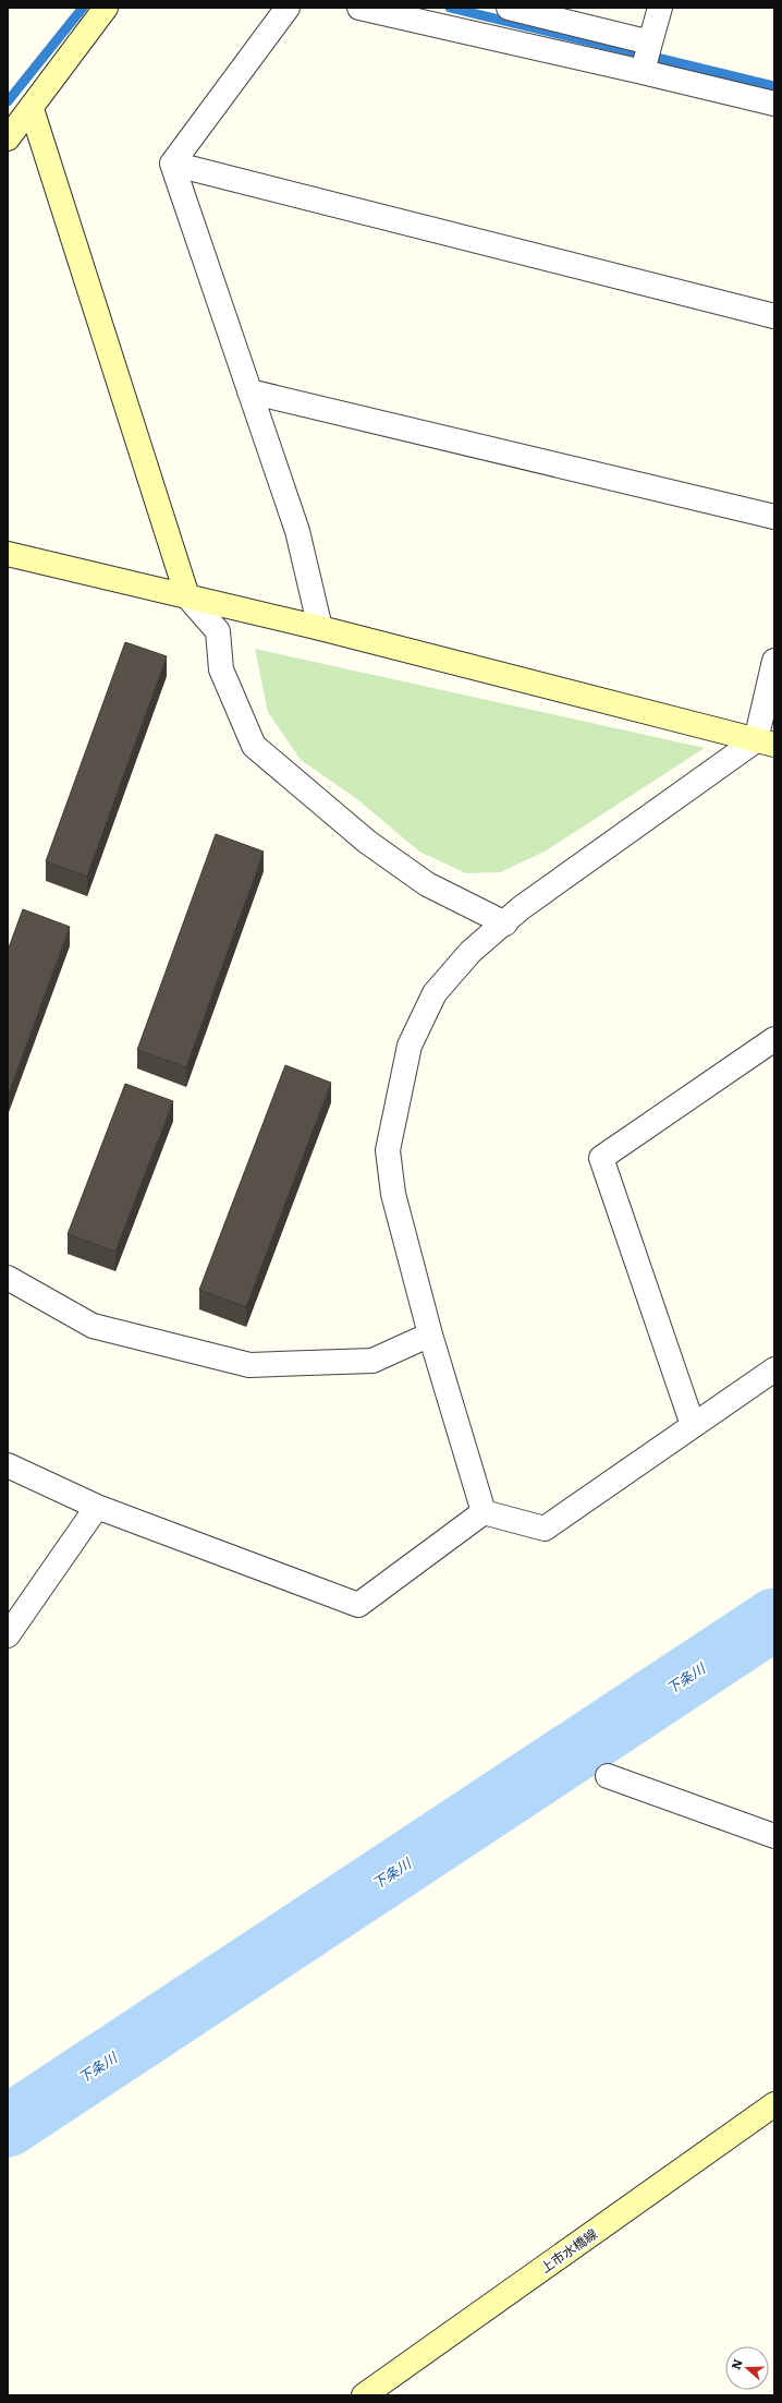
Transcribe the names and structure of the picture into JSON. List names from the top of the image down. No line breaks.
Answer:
{"streets":{"street":["上市水橋線"]},"water":["下条川"],"north":"left"}
